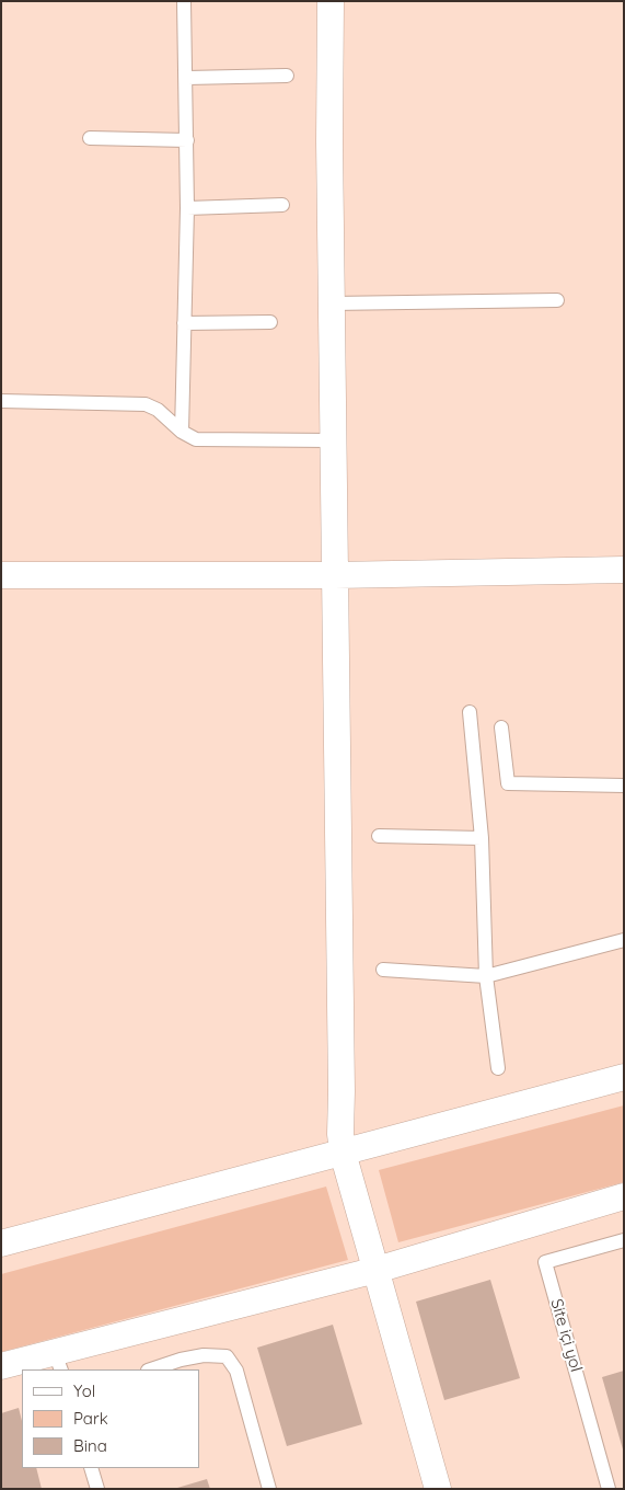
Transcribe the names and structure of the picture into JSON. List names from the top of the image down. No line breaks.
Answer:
{"streets":{"lane":["Site içi yol"]},"legend":["Yol","Park","Bina"]}
